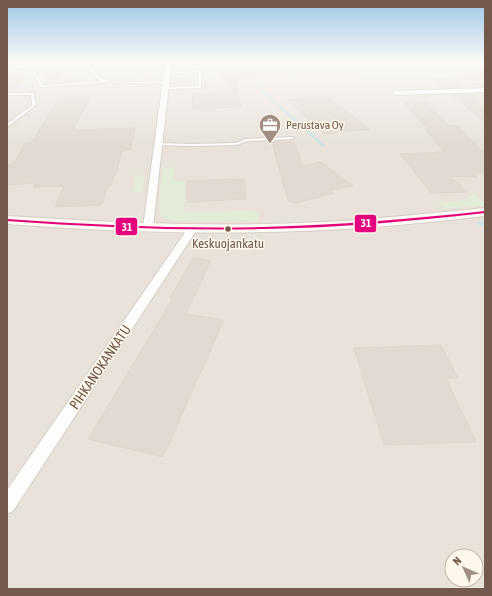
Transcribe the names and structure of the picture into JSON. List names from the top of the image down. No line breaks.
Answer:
{"streets":{"street":["PIHKANOKANKATU"]},"places":{"office":["Perustava Oy"],"other":["Keskuojankatu"]},"lines":["transit line 31"],"north":"top left"}
